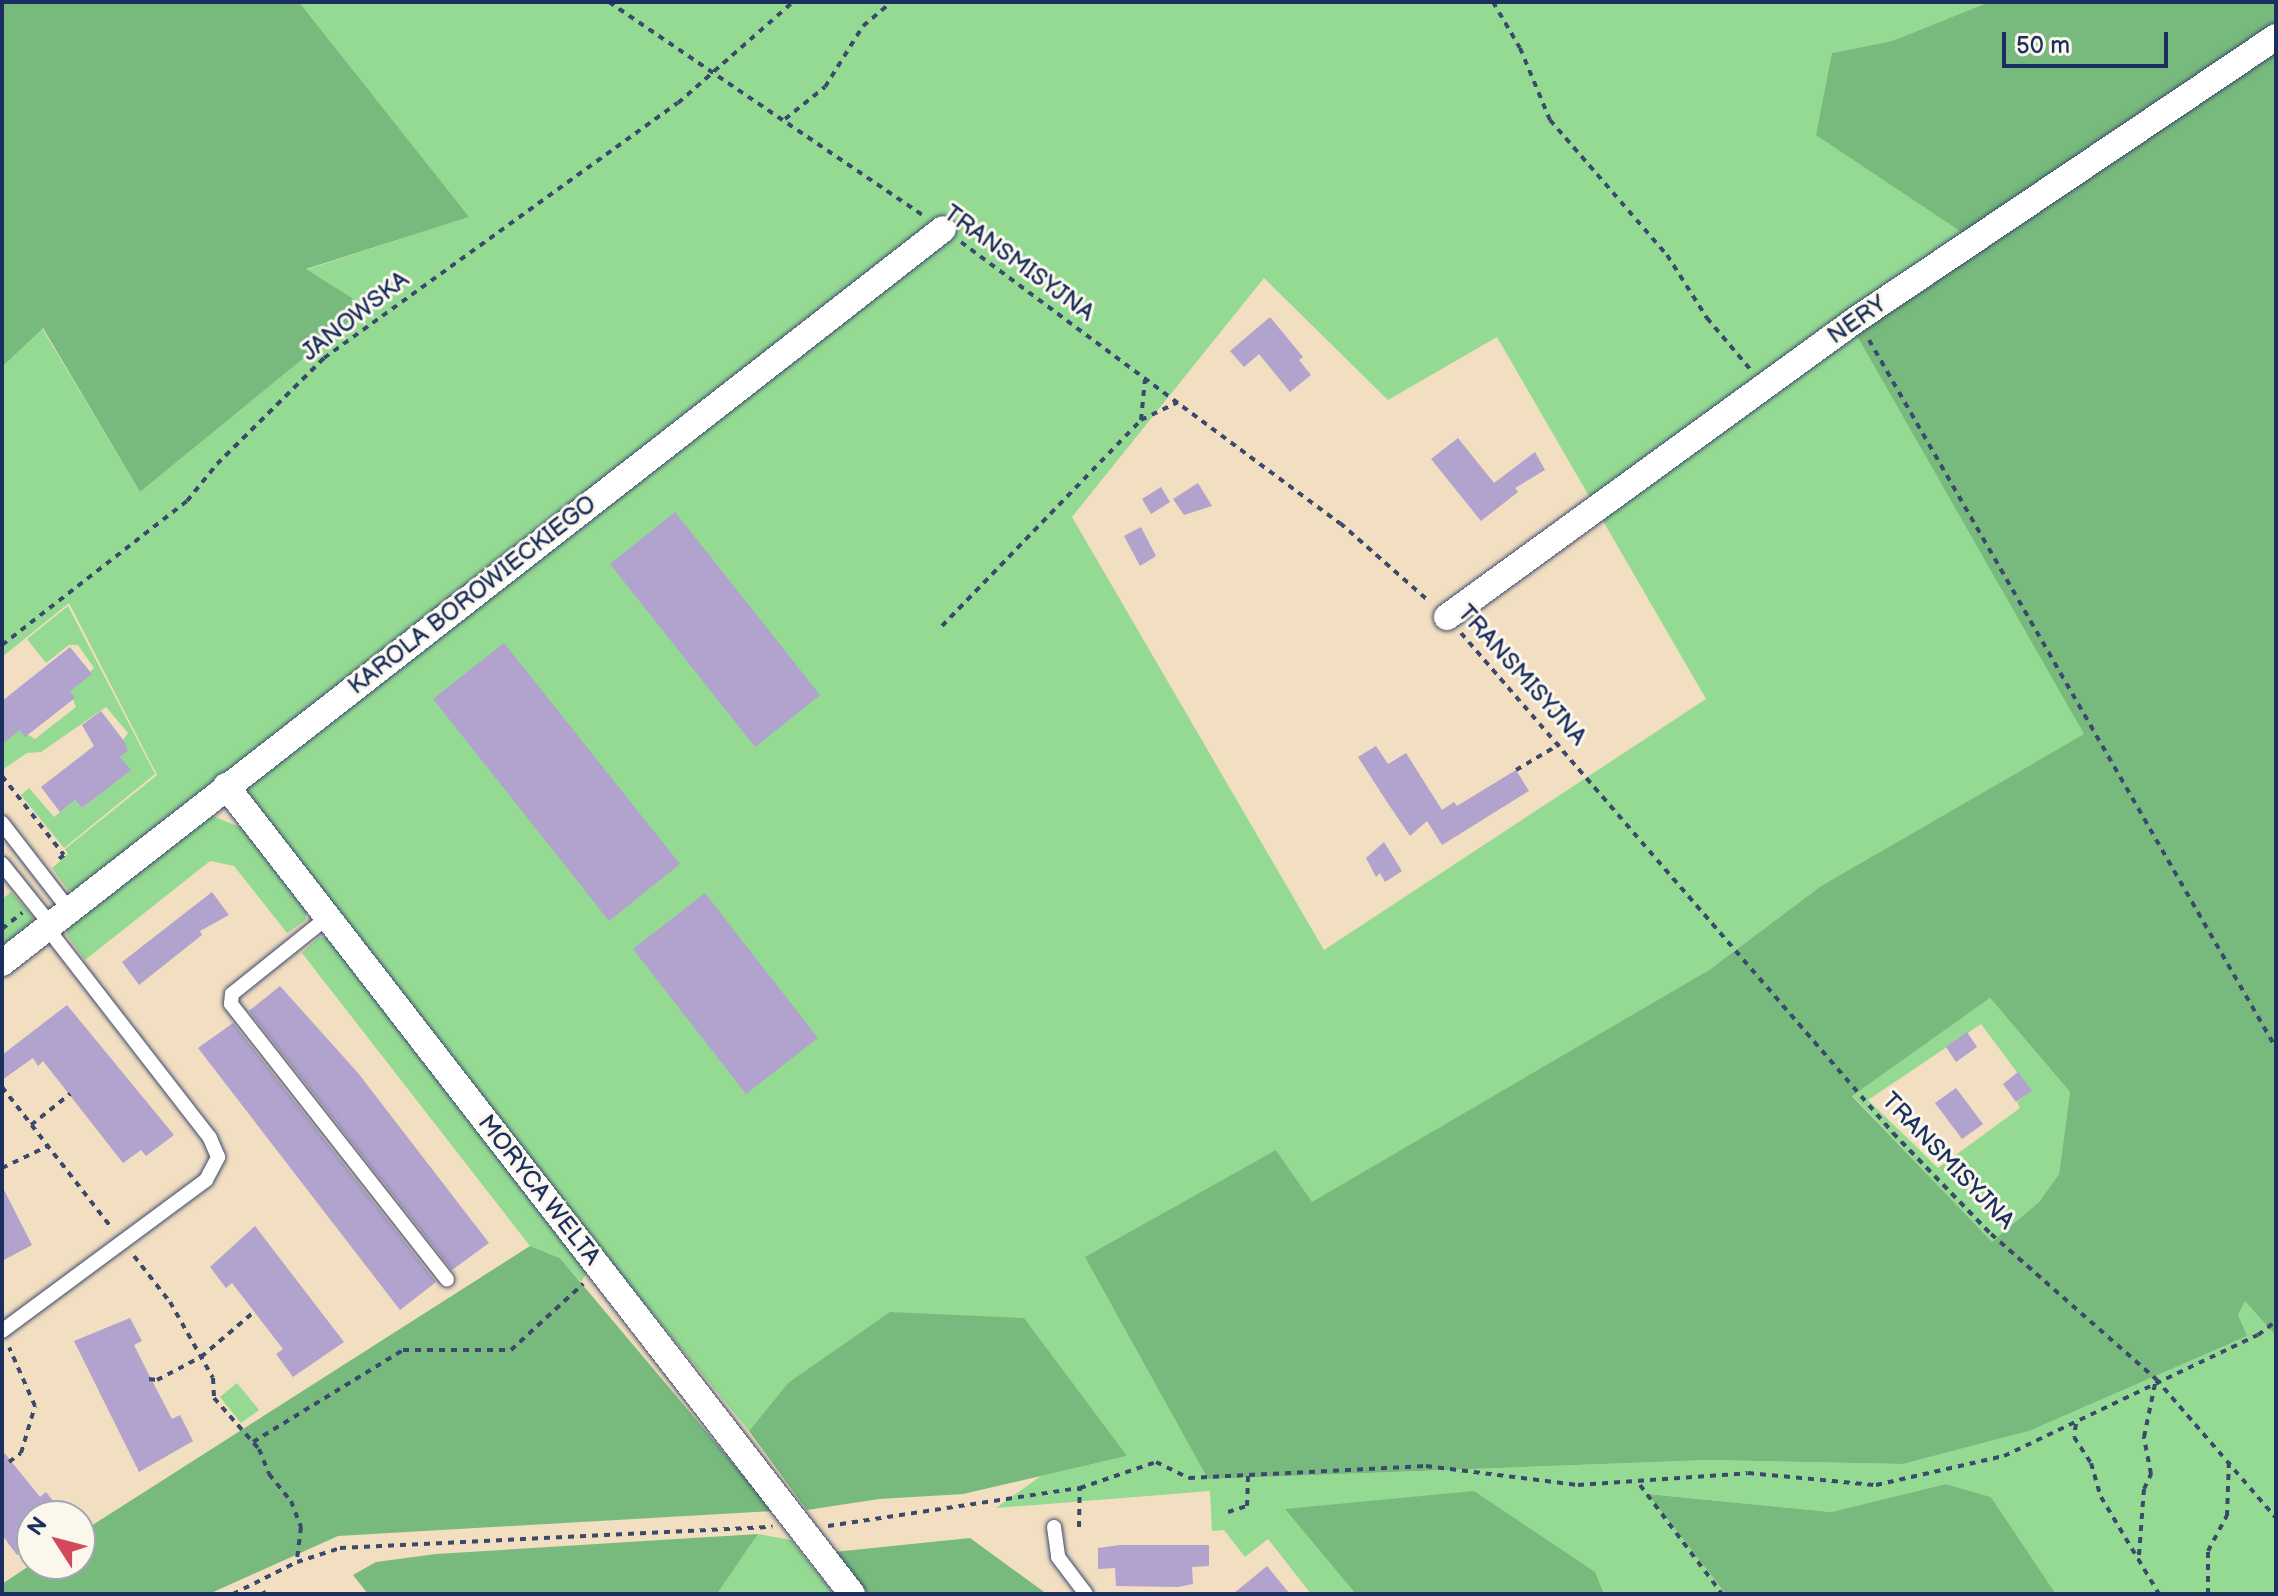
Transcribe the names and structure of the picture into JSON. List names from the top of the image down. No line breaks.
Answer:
{"streets":{"street":["NERY","KAROLA BOROWIECKIEGO","MORYCA WELTA"],"path":["TRANSMISYJNA","JANOWSKA"]},"crossings":[["TRANSMISYJNA","JANOWSKA"],["TRANSMISYJNA","NERY"],["TRANSMISYJNA","KAROLA BOROWIECKIEGO"],["KAROLA BOROWIECKIEGO","MORYCA WELTA"]],"scale_bar":"50 m","north":"top left"}
